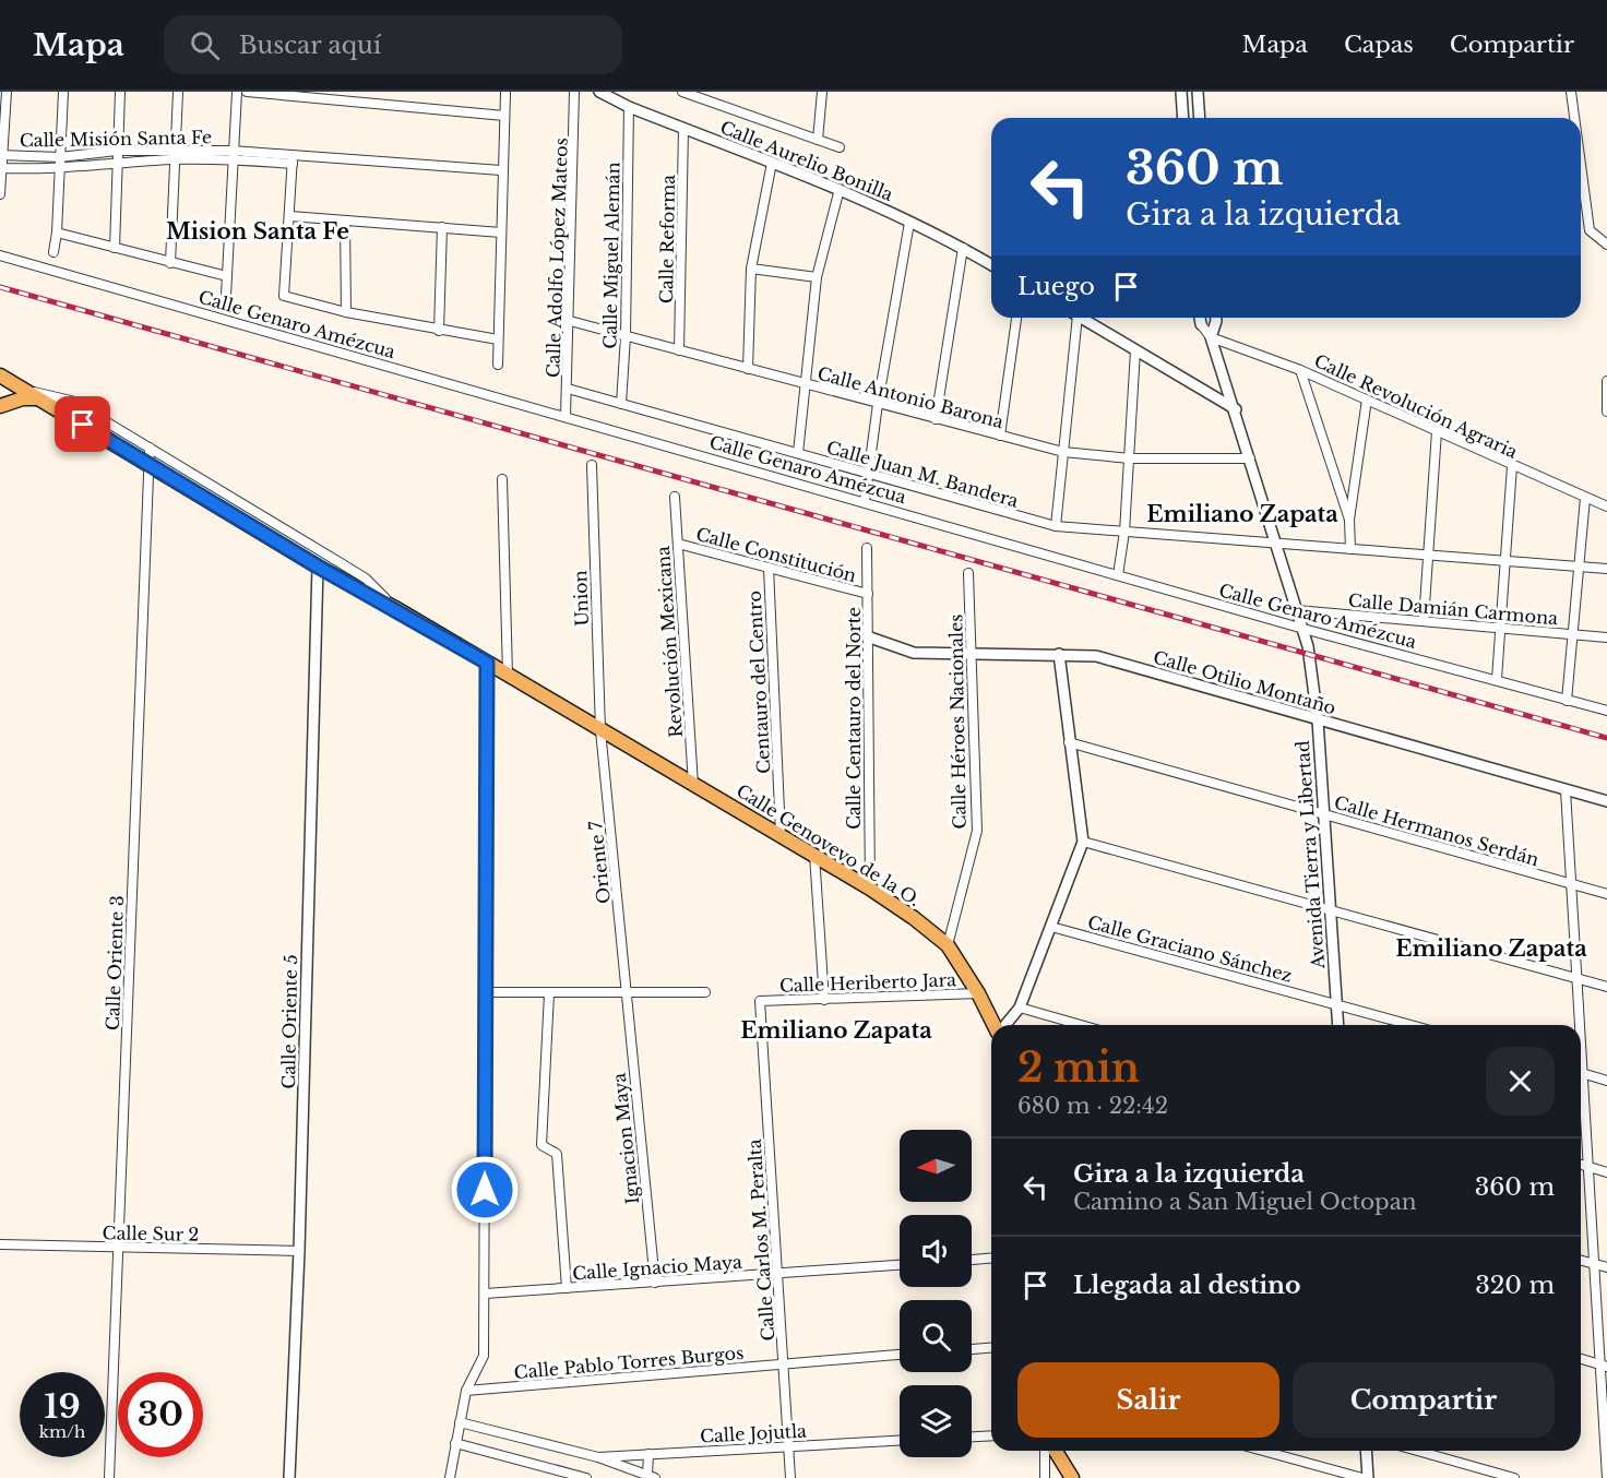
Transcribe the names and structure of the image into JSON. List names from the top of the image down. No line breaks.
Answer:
{"streets":{"main road":["Calle Genovevo de la O."],"street":["Calle Misión Santa Fe","Calle Aurelio Bonilla","Calle Reforma","Calle Miguel Alemán","Calle Adolfo López Mateos","Calle Genaro Amézcua","Calle Antonio Barona","Calle Revolución Agraria","Calle Juan M. Bandera","Calle Constitución","Union","Calle Damián Carmona","Revolución Mexicana","Centauro del Centro","Calle Otilio Montaño","Calle Centauro del Norte","Calle Héroes Nacionales","Calle Hermanos Serdán","Avenida Tierra y Libertad","Oriente 7","Calle Graciano Sánchez","Calle Oriente 3","Calle Heriberto Jara","Calle Oriente 5","Ignacion Maya","Calle Sur 2","Calle Carlos M. Peralta","Calle Ignacio Maya","Calle Pablo Torres Burgos","Calle Jojutla"]},"crossings":[["Calle Aurelio Bonilla","Calle Reforma"],["Calle Aurelio Bonilla","Calle Miguel Alemán"],["Calle Reforma","Calle Antonio Barona"],["Calle Miguel Alemán","Calle Antonio Barona"],["Calle Miguel Alemán","Calle Juan M. Bandera"],["Calle Adolfo López Mateos","Calle Genaro Amézcua"],["Calle Adolfo López Mateos","Calle Antonio Barona"],["Calle Adolfo López Mateos","Calle Juan M. Bandera"],["Calle Genaro Amézcua","Avenida Tierra y Libertad"],["Calle Antonio Barona","Avenida Tierra y Libertad"],["Calle Revolución Agraria","Avenida Tierra y Libertad"],["Calle Juan M. Bandera","Avenida Tierra y Libertad"],["Calle Constitución","Revolución Mexicana"],["Calle Constitución","Centauro del Centro"],["Calle Constitución","Calle Centauro del Norte"],["Union","Calle Genovevo de la O."],["Union","Oriente 7"],["Calle Damián Carmona","Avenida Tierra y Libertad"],["Revolución Mexicana","Calle Genovevo de la O."],["Centauro del Centro","Calle Genovevo de la O."],["Calle Otilio Montaño","Calle Centauro del Norte"],["Calle Otilio Montaño","Calle Héroes Nacionales"],["Calle Otilio Montaño","Calle Genovevo de la O."],["Calle Otilio Montaño","Avenida Tierra y Libertad"],["Calle Centauro del Norte","Calle Genovevo de la O."],["Calle Héroes Nacionales","Calle Genovevo de la O."],["Calle Hermanos Serdán","Calle Genovevo de la O."],["Calle Hermanos Serdán","Avenida Tierra y Libertad"],["Calle Genovevo de la O.","Oriente 7"],["Calle Genovevo de la O.","Calle Graciano Sánchez"],["Calle Genovevo de la O.","Calle Oriente 3"],["Calle Genovevo de la O.","Calle Heriberto Jara"],["Calle Genovevo de la O.","Calle Oriente 5"],["Avenida Tierra y Libertad","Calle Graciano Sánchez"],["Oriente 7","Ignacion Maya"],["Calle Oriente 3","Calle Sur 2"],["Calle Heriberto Jara","Calle Carlos M. Peralta"],["Calle Oriente 5","Calle Sur 2"],["Ignacion Maya","Calle Ignacio Maya"],["Calle Carlos M. Peralta","Calle Ignacio Maya"],["Calle Carlos M. Peralta","Calle Pablo Torres Burgos"],["Calle Carlos M. Peralta","Calle Jojutla"]],"districts":["Mision Santa Fe","Emiliano Zapata","Emiliano Zapata","Emiliano Zapata"],"north":"left","page":{"header":"Mapa","search":"Buscar aquí","nav":["Mapa","Capas","Compartir"],"turn":["360 m","Gira a la izquierda"],"then":"Luego","heading":["2 min","680 m · 22:42"],"list":[{"name":"Gira a la izquierda","note":"Camino a San Miguel Octopan","value":"360 m"},{"name":"Llegada al destino","value":"320 m"}],"buttons":["Salir","Compartir"],"speed":"19 km/h","limit":"30"}}
